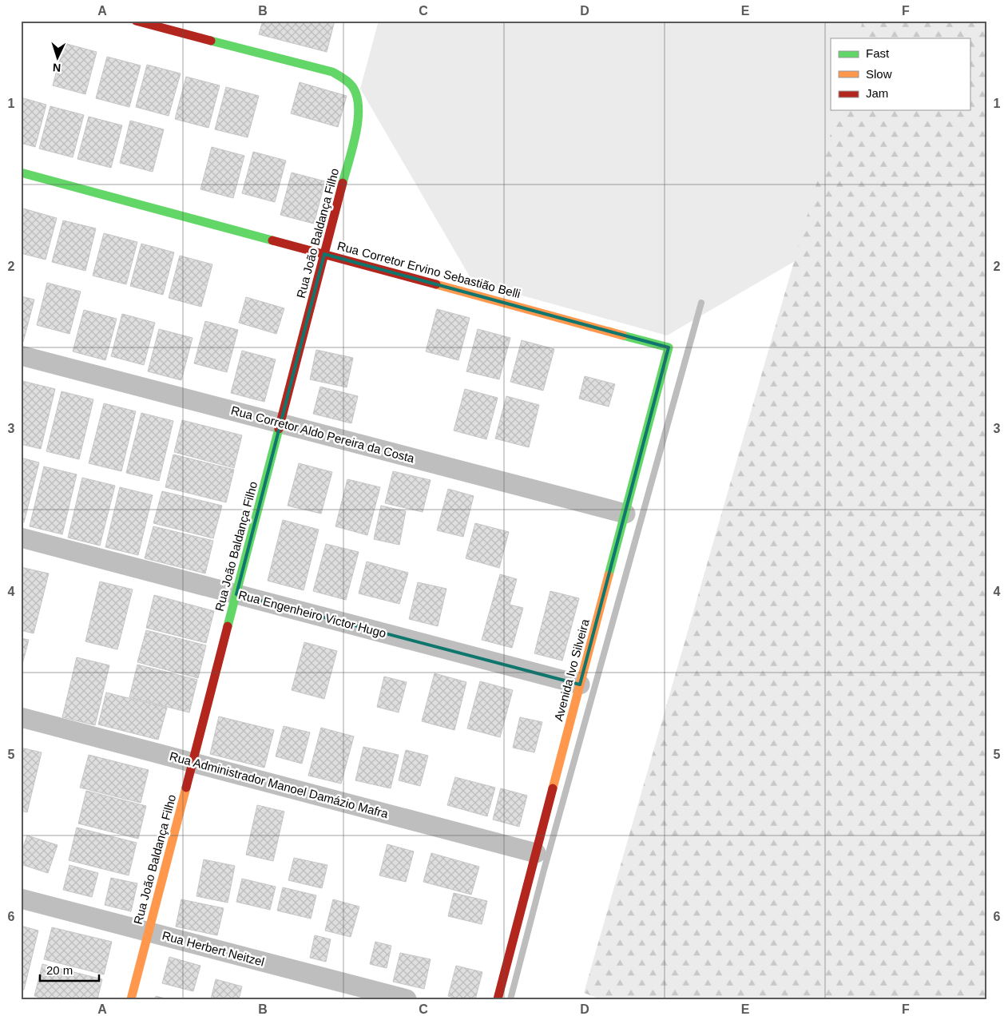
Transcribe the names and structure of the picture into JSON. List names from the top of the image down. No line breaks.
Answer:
{"streets":{"street":["Rua João Baldança Filho","Rua Corretor Ervino Sebastião Belli","Rua Corretor Aldo Pereira da Costa","Rua Engenheiro Victor Hugo","Avenida Ivo Silveira","Rua Administrador Manoel Damázio Mafra","Rua Herbert Neitzel"]},"crossings":[["Rua João Baldança Filho","Rua Corretor Ervino Sebastião Belli"],["Rua João Baldança Filho","Rua Corretor Aldo Pereira da Costa"],["Rua João Baldança Filho","Rua Engenheiro Victor Hugo"],["Rua João Baldança Filho","Rua Administrador Manoel Damázio Mafra"],["Rua João Baldança Filho","Rua Herbert Neitzel"],["Rua Corretor Ervino Sebastião Belli","Avenida Ivo Silveira"],["Rua Corretor Aldo Pereira da Costa","Avenida Ivo Silveira"],["Rua Engenheiro Victor Hugo","Avenida Ivo Silveira"],["Avenida Ivo Silveira","Rua Administrador Manoel Damázio Mafra"]],"legend":["Fast","Slow","Jam"],"scale_bar":"20 m","north":"bottom","grid":{"columns":["A","B","C","D","E","F"],"rows":["1","2","3","4","5","6"]}}
